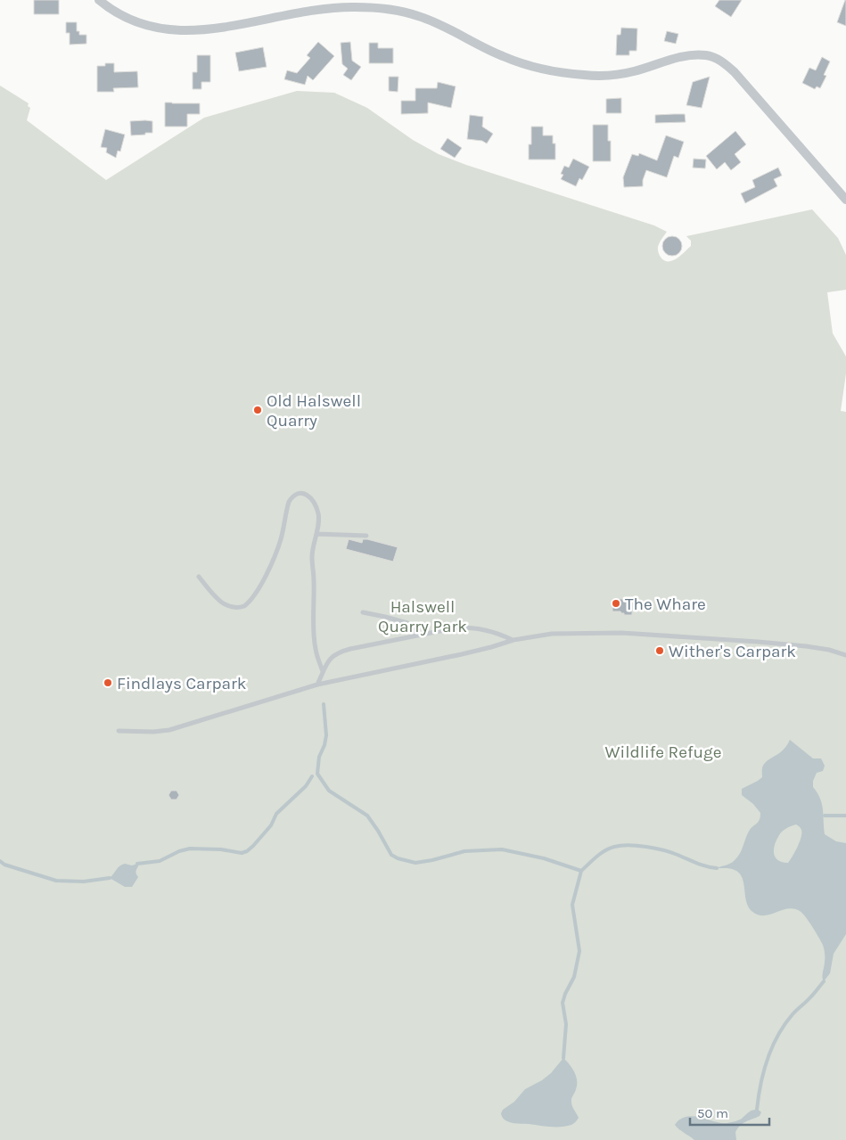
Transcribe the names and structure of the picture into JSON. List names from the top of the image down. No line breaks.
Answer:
{"parks":["Halswell Quarry Park","Wildlife Refuge"],"places":["Old Halswell Quarry","The Whare","Wither's Carpark","Findlays Carpark"],"scale_bar":"50 m"}
